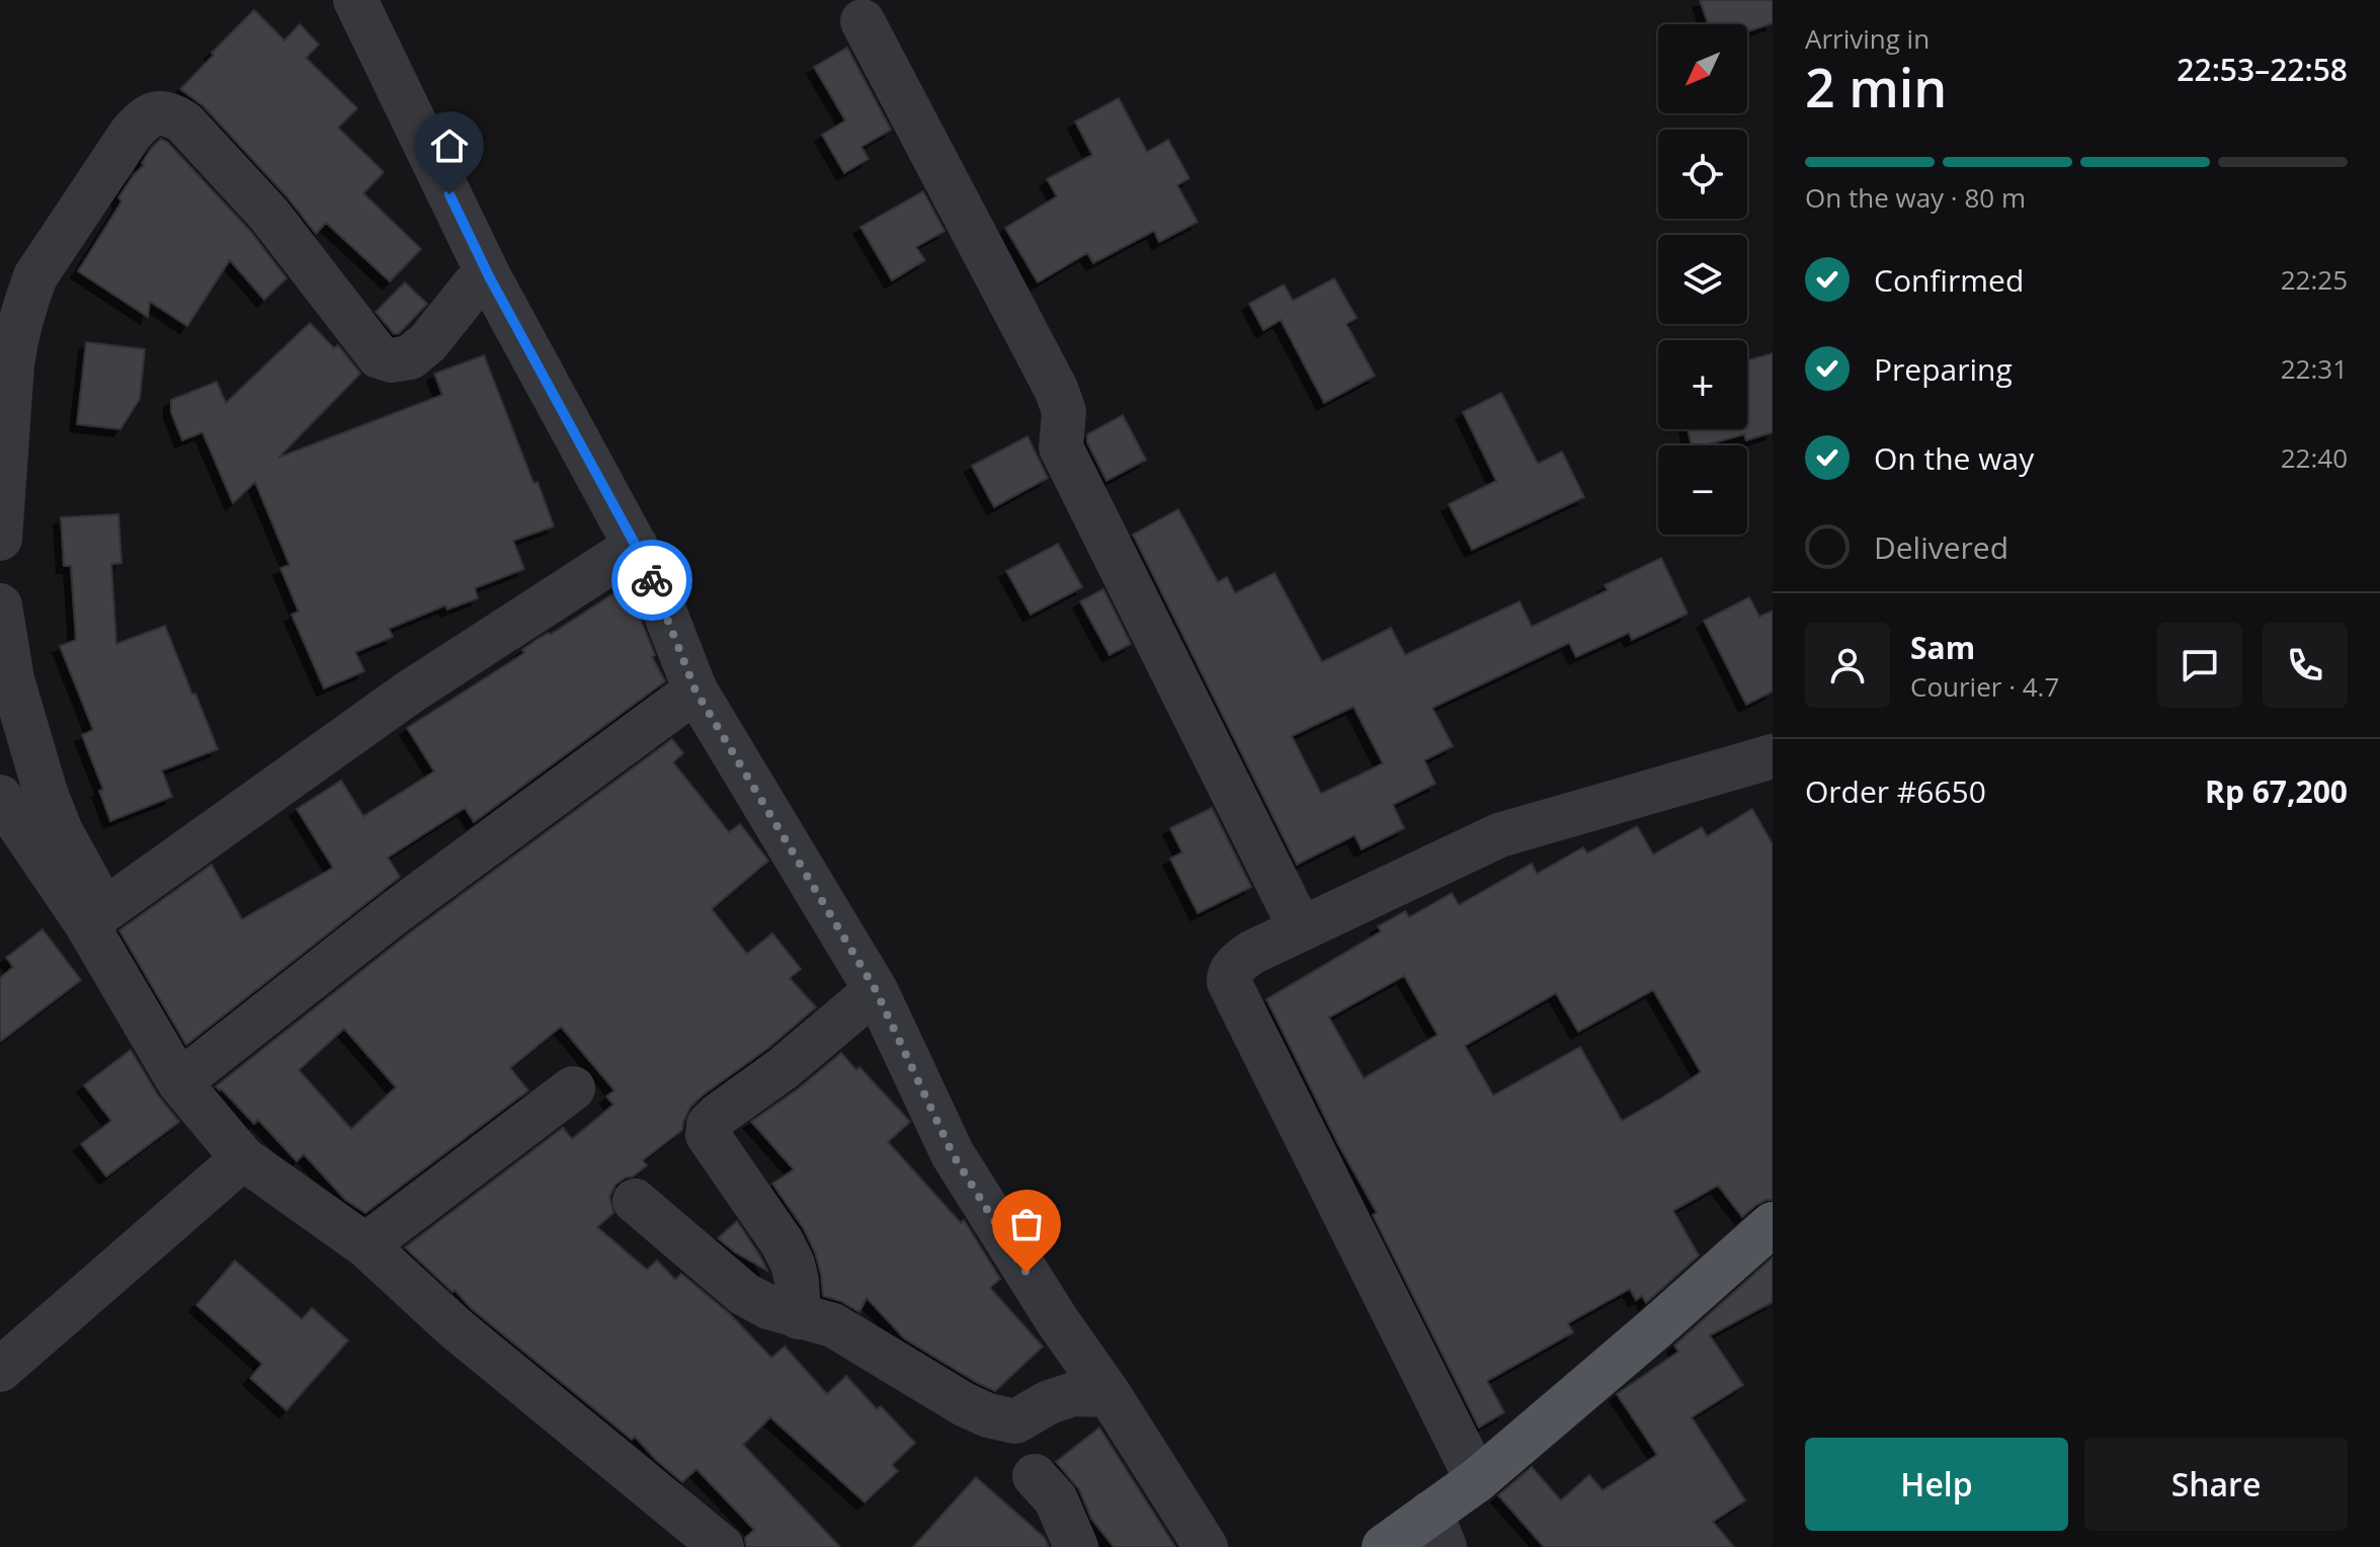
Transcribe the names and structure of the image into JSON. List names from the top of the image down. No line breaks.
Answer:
{"north":"bottom left","page":{"heading":["2 min","Arriving in","22:53–22:58"],"panel":["Sam","Courier · 4.7","Order #6650","Rp 67,200"],"map_buttons":["+","−"],"bar":"On the way · 80 m","list":[["Confirmed","22:25"],["Preparing","22:31"],["On the way","22:40"],"Delivered"],"buttons":["Help","Share"]}}
